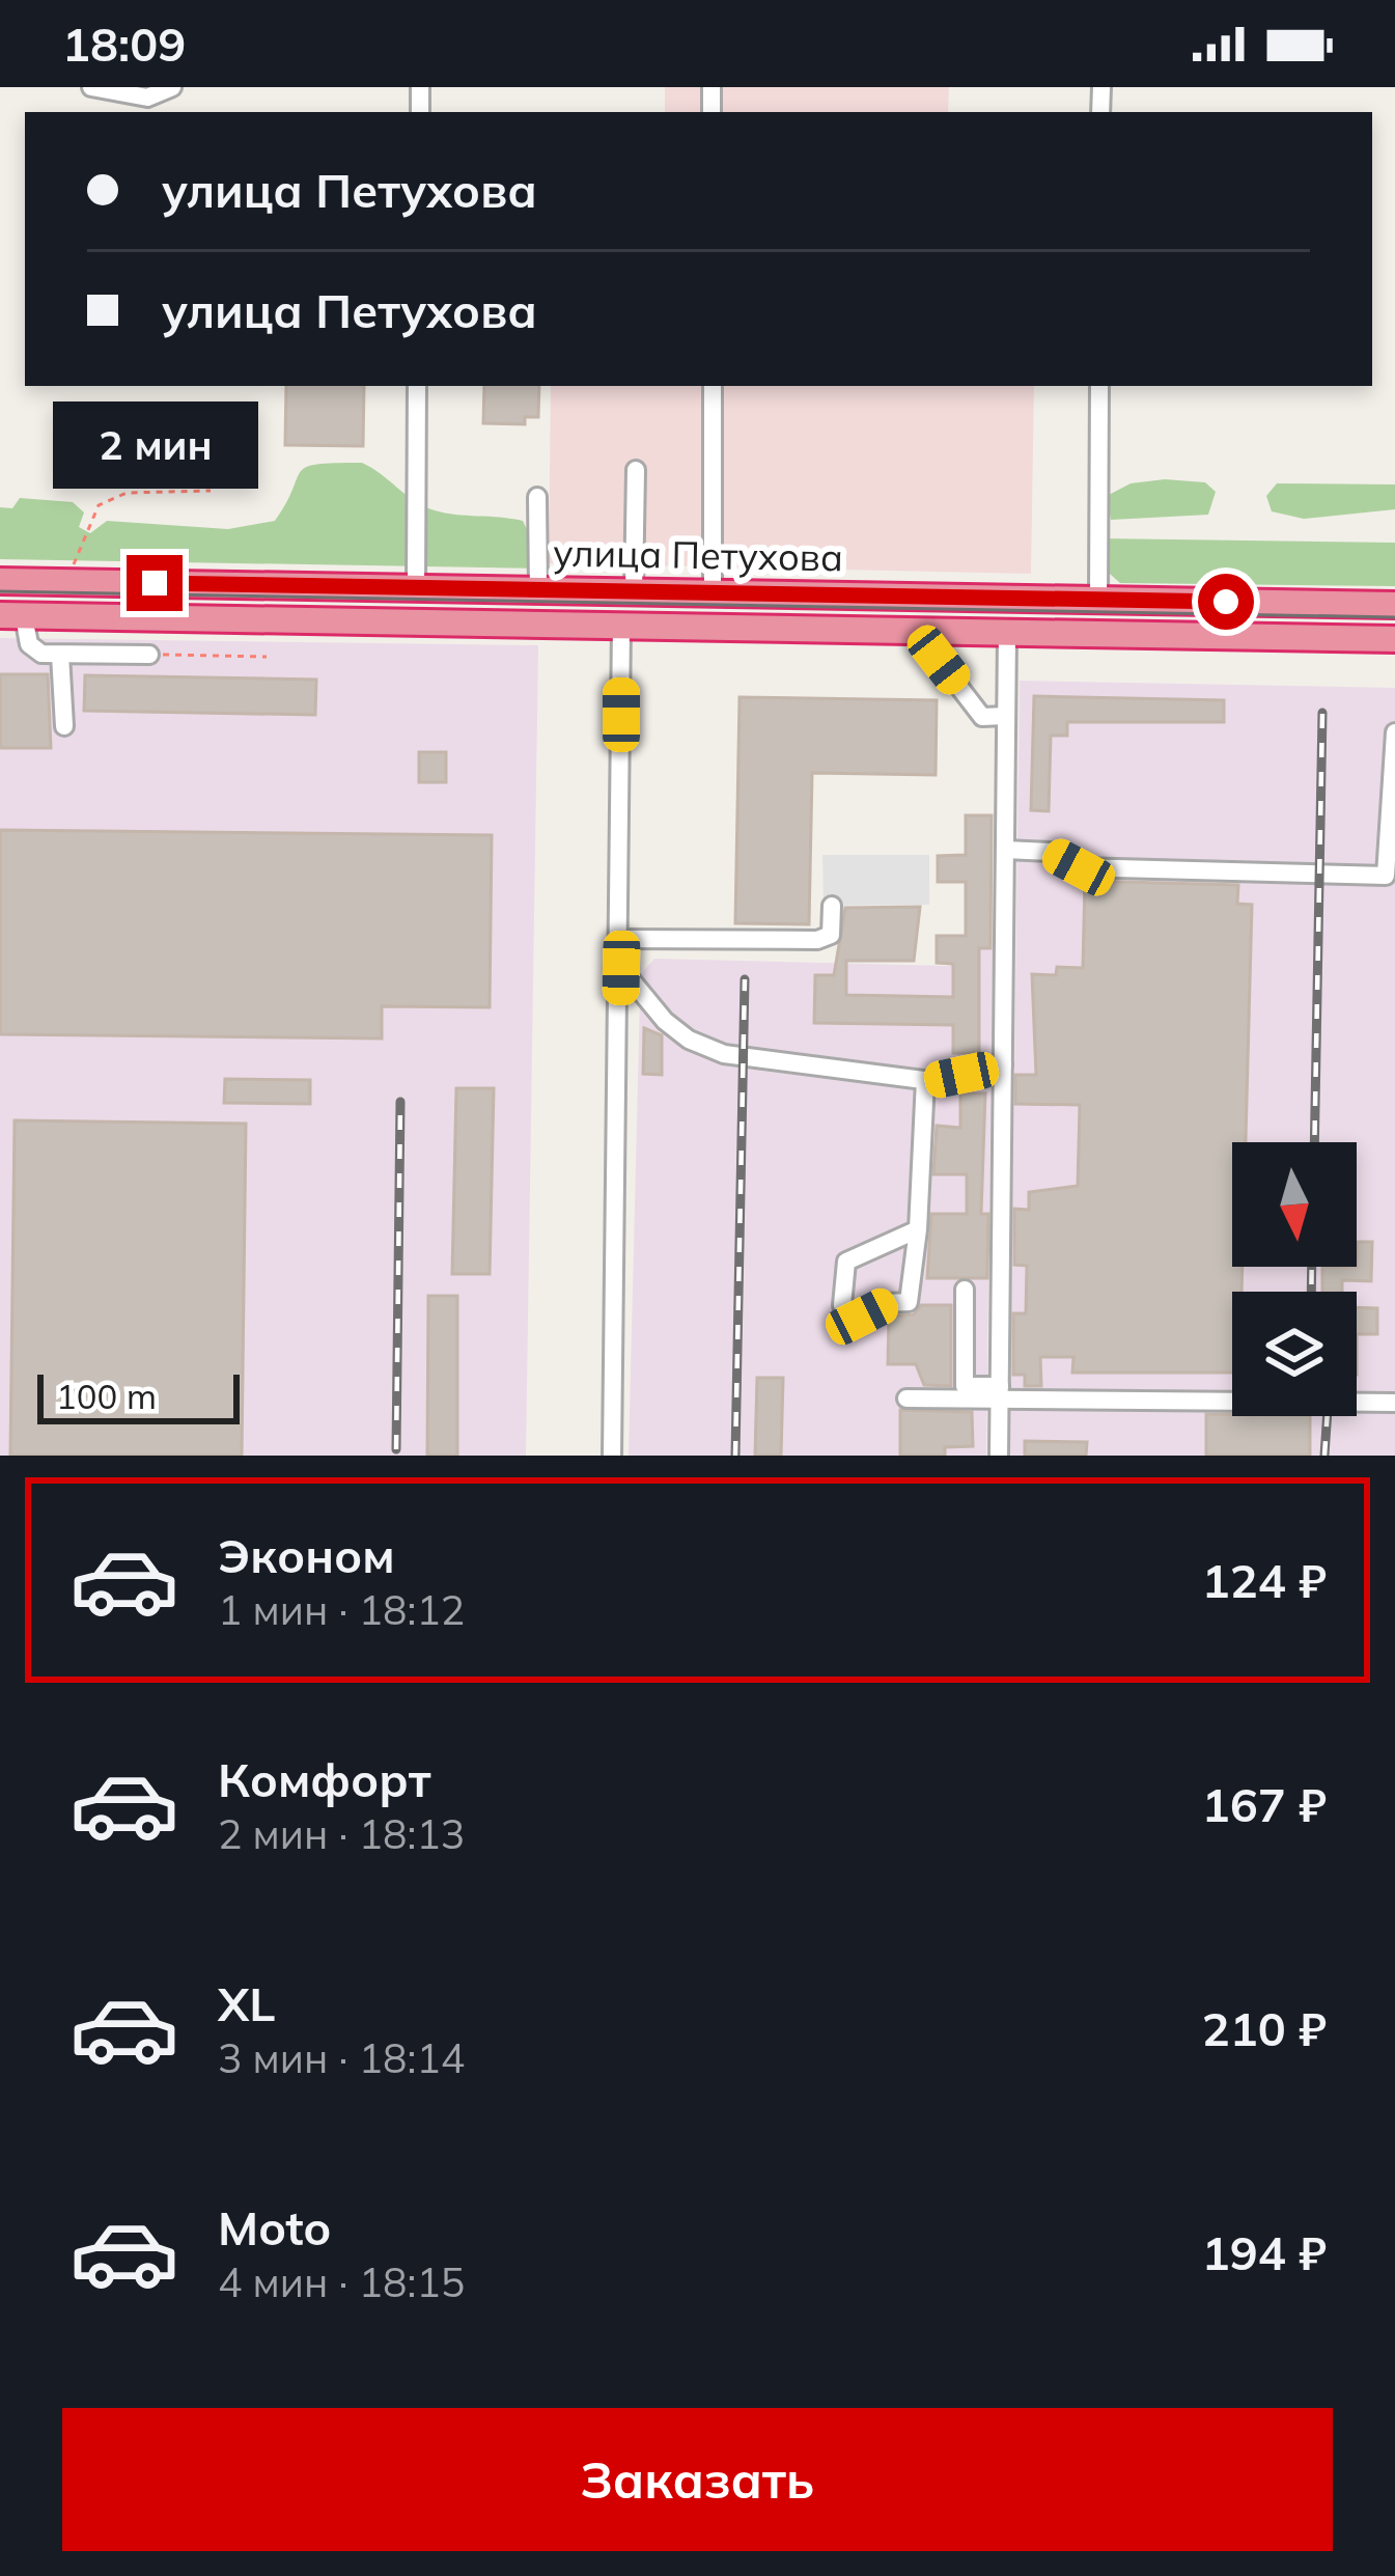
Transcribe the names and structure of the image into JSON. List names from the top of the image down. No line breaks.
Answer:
{"streets":{"highway":["улица Петухова"]},"scale_bar":"100 m","north":"bottom","page":{"status":"18:09","banner":["улица Петухова","улица Петухова"],"bubble":"2 мин","scale":"100 m","list":[{"name":"Эконом","note":"1 мин · 18:12","value":"124 ₽"},{"name":"Комфорт","note":"2 мин · 18:13","value":"167 ₽"},{"name":"XL","note":"3 мин · 18:14","value":"210 ₽"},{"name":"Moto","note":"4 мин · 18:15","value":"194 ₽"}],"buttons":"Заказать"}}
